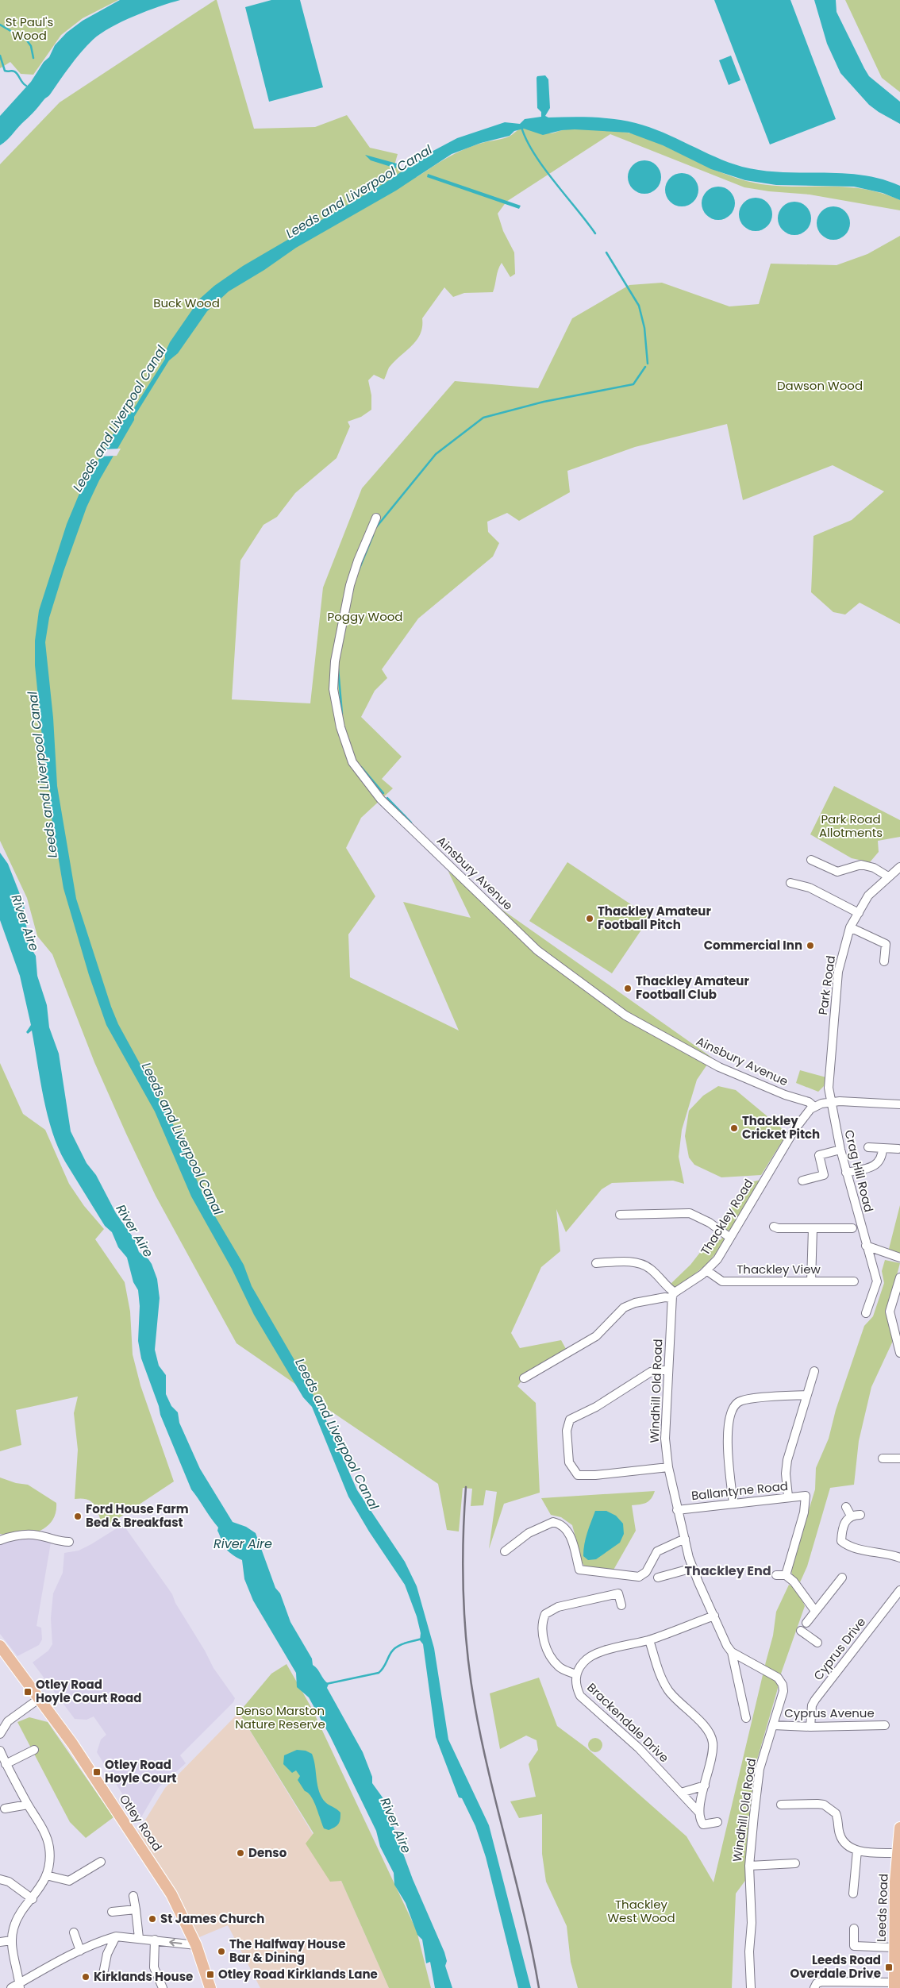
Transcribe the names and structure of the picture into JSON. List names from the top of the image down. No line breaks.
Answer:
{"streets":{"main road":["Otley Road","Leeds Road"],"street":["Ainsbury Avenue","Park Road","Crag Hill Road","Thackley Road","Thackley View","Windhill Old Road","Ballantyne Road","Cyprus Drive","Cyprus Avenue","Brackendale Drive"]},"crossings":[["Ainsbury Avenue","Thackley Road"],["Park Road","Crag Hill Road"],["Park Road","Thackley Road"],["Crag Hill Road","Thackley Road"],["Thackley Road","Thackley View"],["Thackley Road","Windhill Old Road"],["Windhill Old Road","Ballantyne Road"],["Windhill Old Road","Cyprus Avenue"],["Windhill Old Road","Brackendale Drive"],["Cyprus Drive","Cyprus Avenue"]],"districts":["Thackley End"],"water":["Leeds and Liverpool Canal","River Aire"],"parks":["St Paul's Wood","Buck Wood","Dawson Wood","Poggy Wood","Park Road Allotments","Denso Marston Nature Reserve","Thackley West Wood"],"places":{"other":["Thackley Amateur Football Pitch","Commercial Inn","Thackley Amateur Football Club","Thackley Cricket Pitch","Ford House Farm Bed & Breakfast","Denso","St James Church","The Halfway House Bar & Dining","Kirklands House"],"transit":["Otley Road Hoyle Court Road","Otley Road Hoyle Court","Leeds Road Overdale Drive","Otley Road Kirklands Lane"]}}
